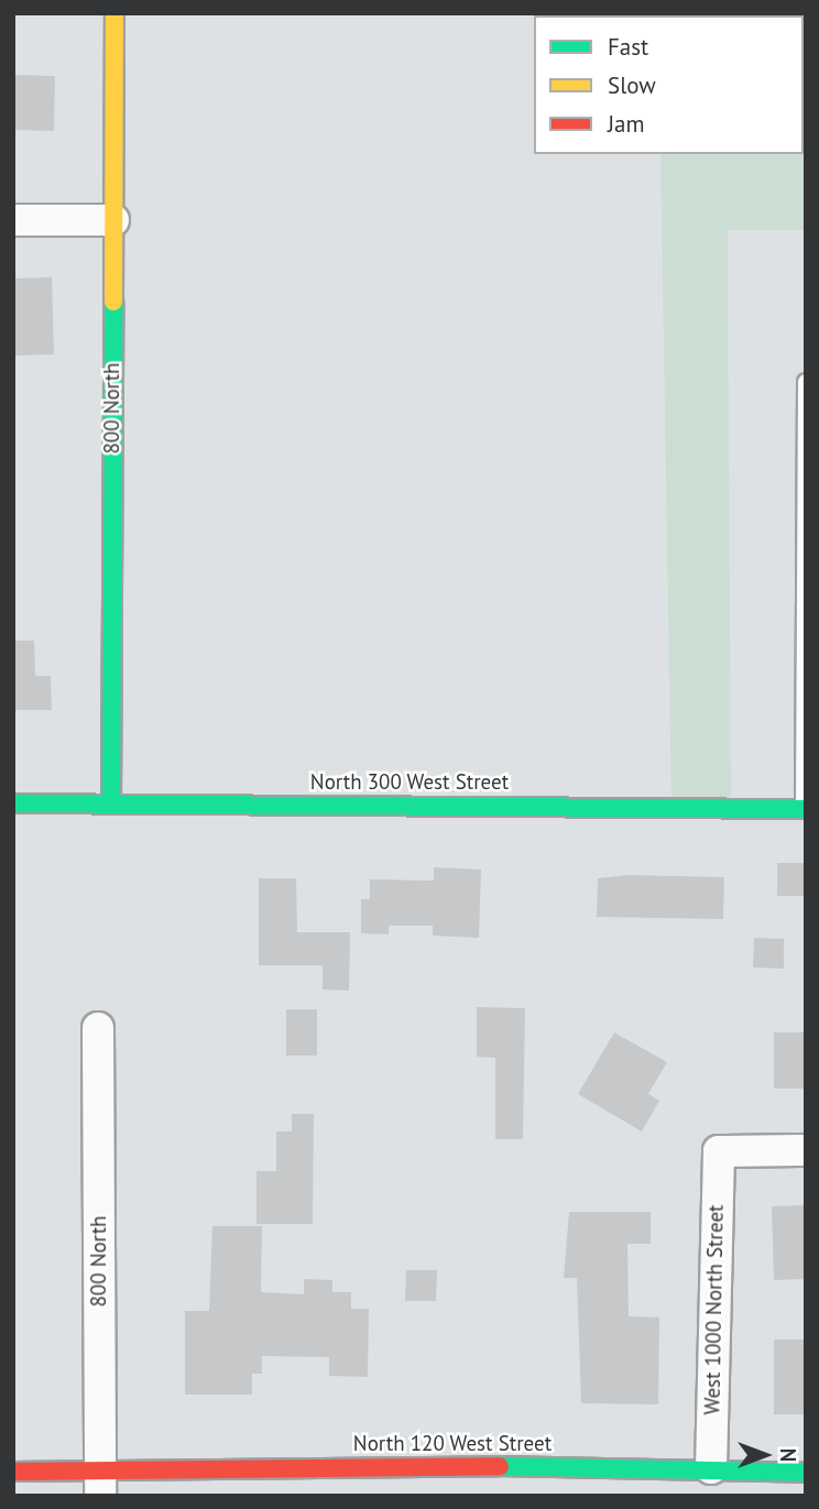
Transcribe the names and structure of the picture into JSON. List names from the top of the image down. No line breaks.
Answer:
{"streets":{"street":["800 North","North 300 West Street","West 1000 North Street","North 120 West Street"]},"crossings":[["800 North","North 300 West Street"],["800 North","North 120 West Street"],["West 1000 North Street","North 120 West Street"]],"legend":["Fast","Slow","Jam"],"north":"right"}
